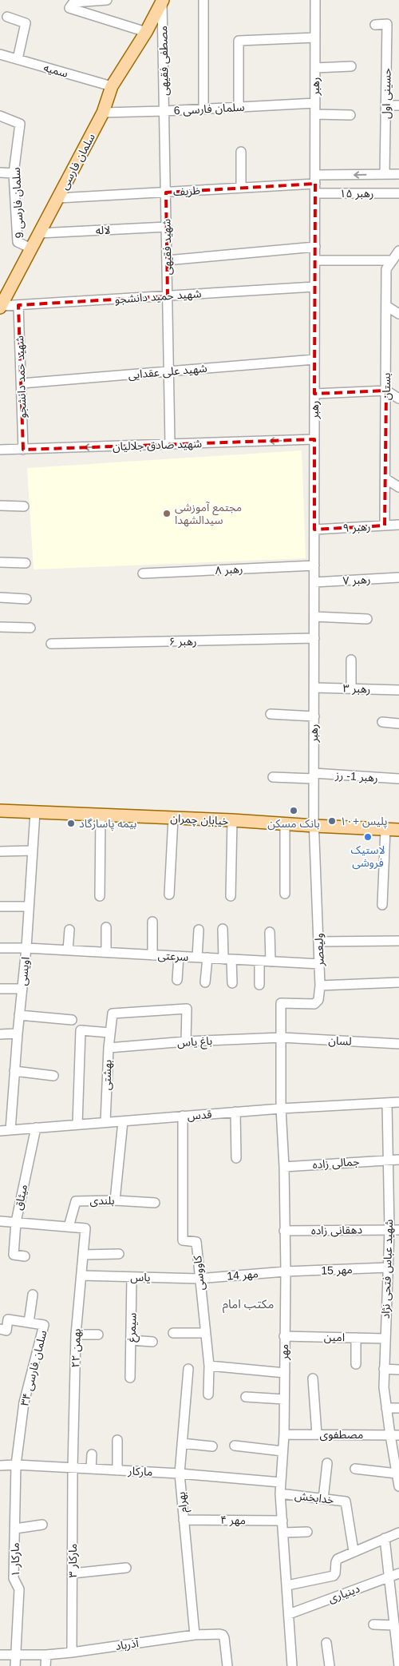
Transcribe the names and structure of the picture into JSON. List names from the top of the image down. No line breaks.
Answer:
{"streets":{"main road":["سلمان فارسی","خیابان چمران"],"street":["مصطفی فقیهی","سمیه","رهبر","حسینی اول","سلمان فارسی 6","ظریف","رهبر ۱۵","سلمان فارسی 9","لاله","شهید فقیهی","شهید حمید دانشجو","شهید علی عقدایی","شهید حمد دانشجو","بستان","شهید صادق جلالیان","رهبر ۹","رهبر ۸","رهبر ۷","رهبر ۶","رهبر ۳","رهبر 1- رز","ولیعصر","سرعتی","اویسی","لسان","باغ یاس","بهشتی","قدس","جمالی زاده","میثاق","بلندی","دهقانی زاده","شهید عباس فتحی نژاد","مهر 15","کاووسی","مهر 14","یاس","سیمرغ","امین","۲۲ بهمن","مهر","سلمان فارسی ۳۴","مصطفوی","مارکار","خدابخش","بهرام","مهر ۴","مارکار ۱","مارکار ۳","دینیاری","آذرباد"]},"crossings":[["مصطفی فقیهی","سلمان فارسی 6"],["مصطفی فقیهی","سلمان فارسی"],["مصطفی فقیهی","ظریف"],["مصطفی فقیهی","شهید فقیهی"],["سمیه","سلمان فارسی"],["رهبر","سلمان فارسی 6"],["رهبر","ظریف"],["رهبر","رهبر ۱۵"],["رهبر","شهید حمید دانشجو"],["رهبر","شهید علی عقدایی"],["رهبر","شهید صادق جلالیان"],["رهبر","رهبر ۹"],["رهبر","رهبر ۸"],["رهبر","رهبر ۷"],["رهبر","رهبر ۶"],["رهبر","رهبر ۳"],["رهبر","رهبر 1- رز"],["رهبر","خیابان چمران"],["رهبر","ولیعصر"],["سلمان فارسی 6","سلمان فارسی"],["سلمان فارسی","ظریف"],["سلمان فارسی","سلمان فارسی 9"],["سلمان فارسی","لاله"],["سلمان فارسی","شهید حمید دانشجو"],["ظریف","رهبر ۱۵"],["ظریف","شهید فقیهی"],["لاله","شهید فقیهی"],["شهید فقیهی","شهید حمید دانشجو"],["شهید فقیهی","شهید علی عقدایی"],["شهید فقیهی","شهید صادق جلالیان"],["شهید حمید دانشجو","شهید حمد دانشجو"],["شهید علی عقدایی","شهید حمد دانشجو"],["شهید حمد دانشجو","شهید صادق جلالیان"],["بستان","رهبر ۹"],["خیابان چمران","ولیعصر"],["خیابان چمران","اویسی"],["ولیعصر","سرعتی"],["ولیعصر","لسان"],["ولیعصر","باغ یاس"],["ولیعصر","مهر"],["سرعتی","اویسی"],["اویسی","قدس"],["لسان","باغ یاس"],["لسان","مهر"],["باغ یاس","بهشتی"],["باغ یاس","مهر"],["بهشتی","قدس"],["قدس","میثاق"],["قدس","شهید عباس فتحی نژاد"],["قدس","کاووسی"],["قدس","مهر"],["جمالی زاده","شهید عباس فتحی نژاد"],["جمالی زاده","مهر"],["میثاق","بلندی"],["میثاق","۲۲ بهمن"],["دهقانی زاده","شهید عباس فتحی نژاد"],["دهقانی زاده","مهر"],["شهید عباس فتحی نژاد","مهر 15"],["شهید عباس فتحی نژاد","امین"],["شهید عباس فتحی نژاد","مصطفوی"],["مهر 15","مهر 14"],["مهر 15","مهر"],["کاووسی","مهر 14"],["کاووسی","یاس"],["مهر 14","یاس"],["مهر 14","مهر"],["یاس","سیمرغ"],["یاس","۲۲ بهمن"],["امین","مهر"],["۲۲ بهمن","مارکار"],["۲۲ بهمن","مارکار ۳"],["مهر","مصطفوی"],["مهر","مارکار"],["مهر","خدابخش"],["مهر","مهر ۴"],["مهر","دینیاری"],["سلمان فارسی ۳۴","مارکار"],["سلمان فارسی ۳۴","مارکار ۱"],["مارکار","بهرام"],["مارکار","مارکار ۱"],["مارکار","مارکار ۳"],["بهرام","مهر ۴"],["بهرام","آذرباد"],["مارکار ۱","آذرباد"],["مارکار ۳","آذرباد"]],"one_way":["شهید صادق جلالیان"],"districts":["مکتب امام"],"places":["مجتمع آموزشی سیدالشهدا","بانک مسکن","پلیس +۱۰","بیمه پاسارگاد","لاستیک فروشی"]}
